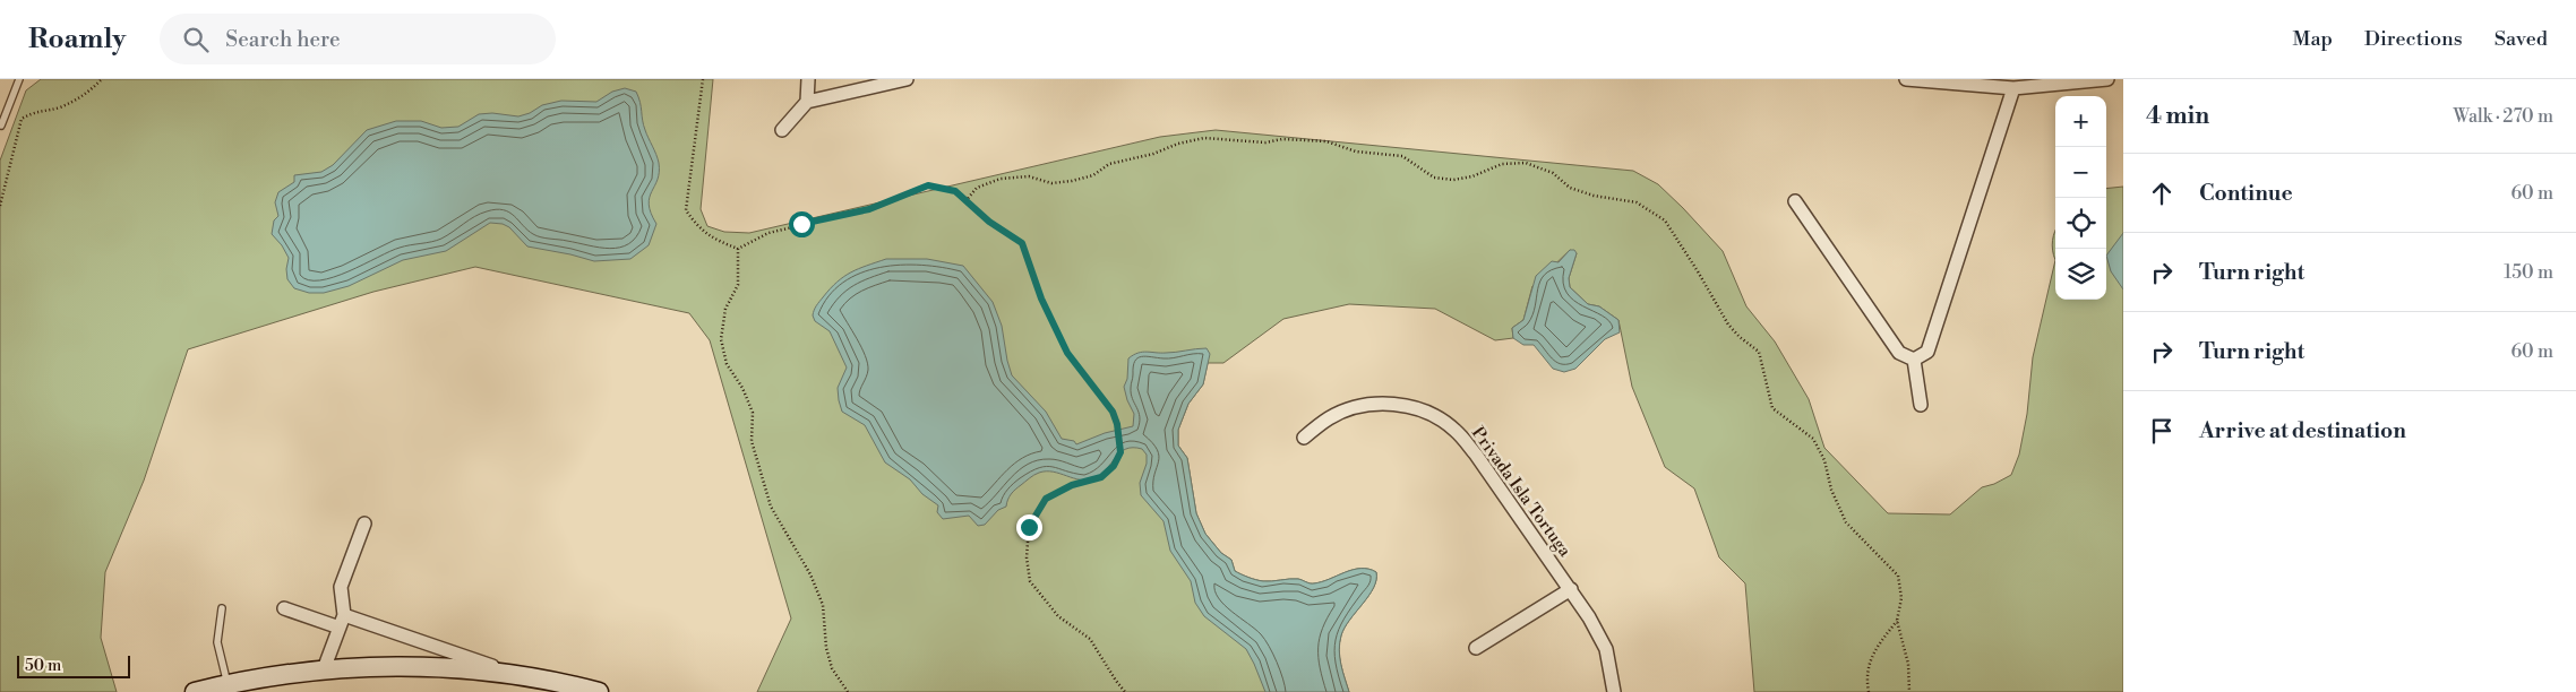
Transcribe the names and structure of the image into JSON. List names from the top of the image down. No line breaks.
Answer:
{"streets":{"street":["Privada Isla Tortuga"]},"scale_bar":"50 m","page":{"header":"Roamly","search":"Search here","nav":["Map","Directions","Saved"],"heading":["4 min","Walk · 270 m"],"map_buttons":["+","−"],"list":[["Continue","60 m"],["Turn right","150 m"],["Turn right","60 m"],"Arrive at destination"],"scale":"50 m"}}
